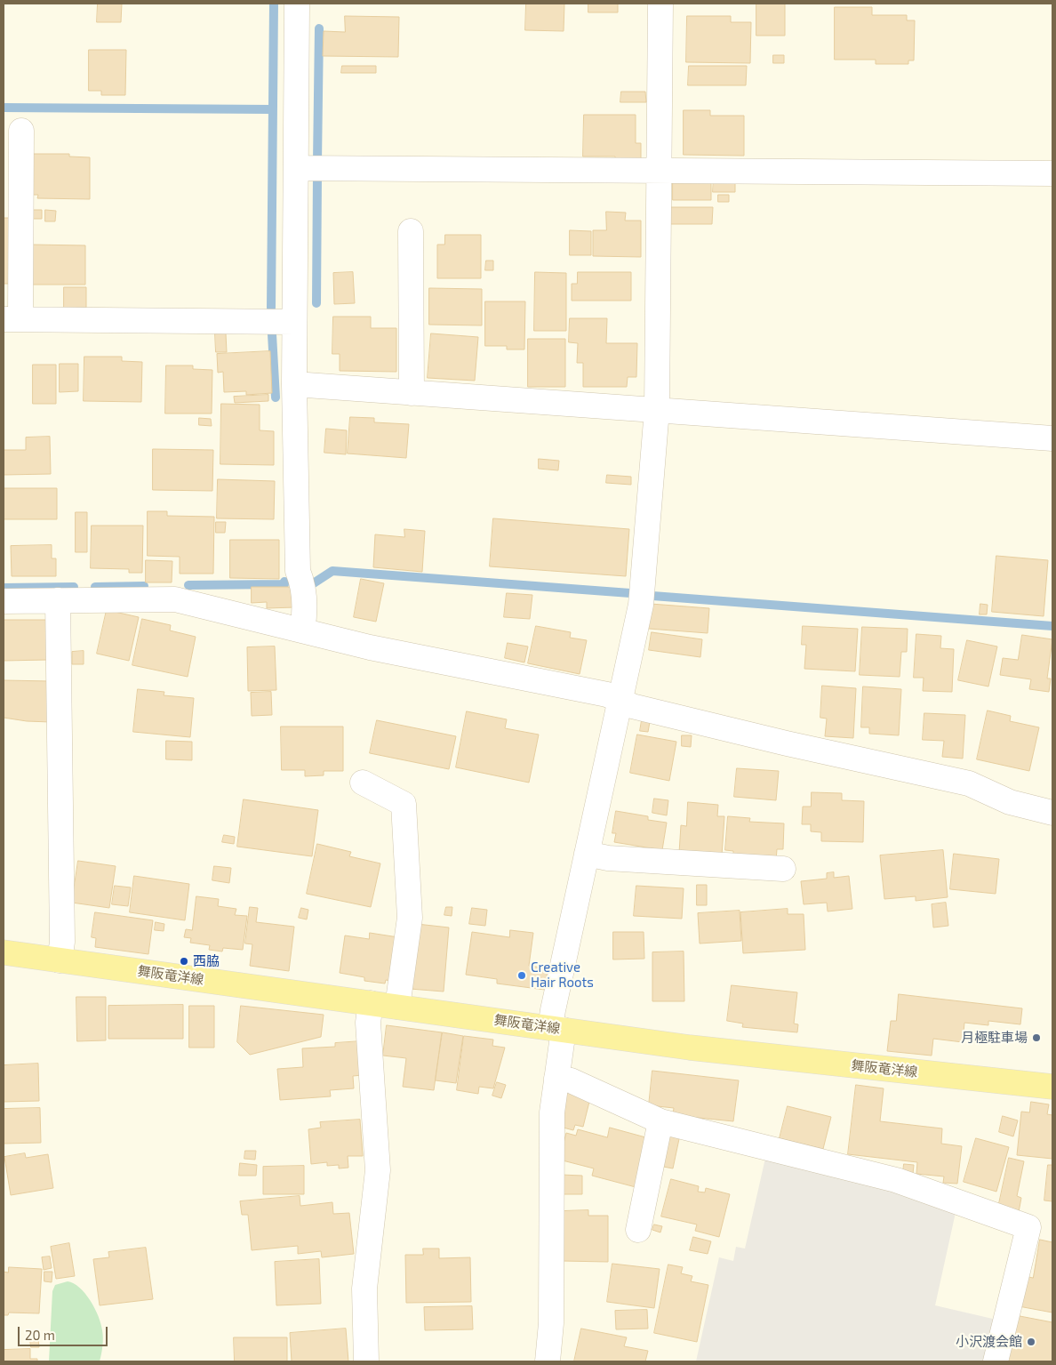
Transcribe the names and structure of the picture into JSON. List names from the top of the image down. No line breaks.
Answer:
{"streets":{"main road":["舞阪竜洋線"]},"places":["西脇","Creative Hair Roots","月極駐車場","小沢渡会館"],"scale_bar":"20 m"}
